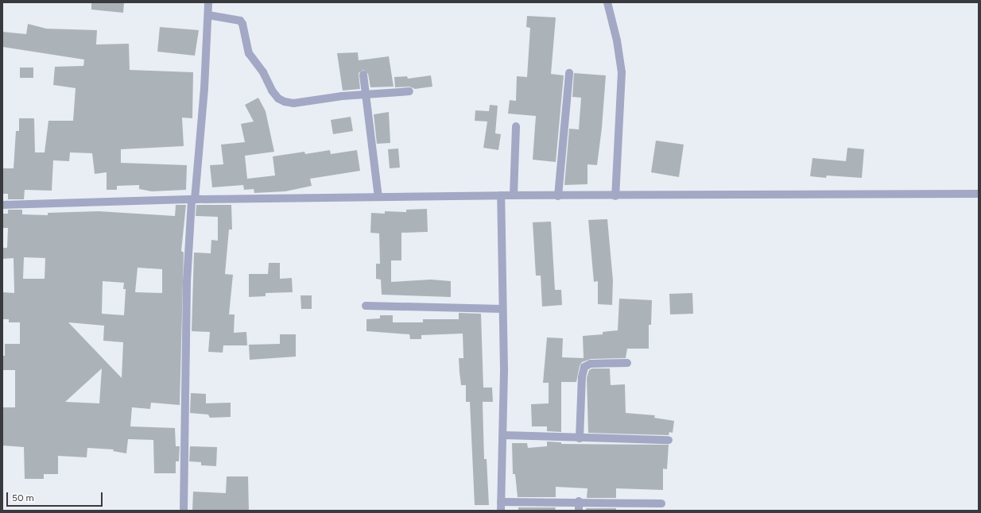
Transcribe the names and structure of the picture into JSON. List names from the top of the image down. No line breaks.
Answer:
{"scale_bar":"50 m"}
